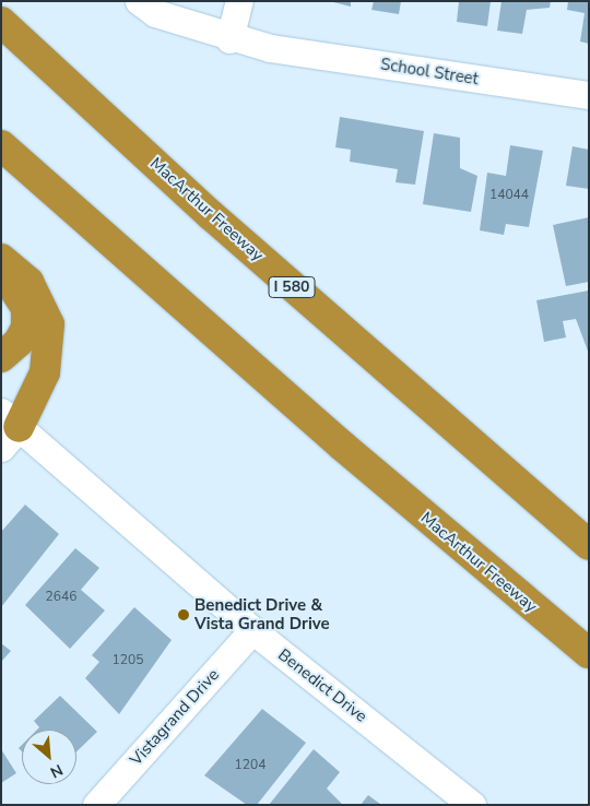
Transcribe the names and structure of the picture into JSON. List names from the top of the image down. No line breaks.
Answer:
{"streets":{"highway":["MacArthur Freeway","I 580"],"street":["School Street","Benedict Drive","Vistagrand Drive"]},"crossings":[["Benedict Drive","Vistagrand Drive"]],"places":["Benedict Drive & Vista Grand Drive"],"house_numbers":["14044","2646","1205","1204"],"north":"bottom right"}
